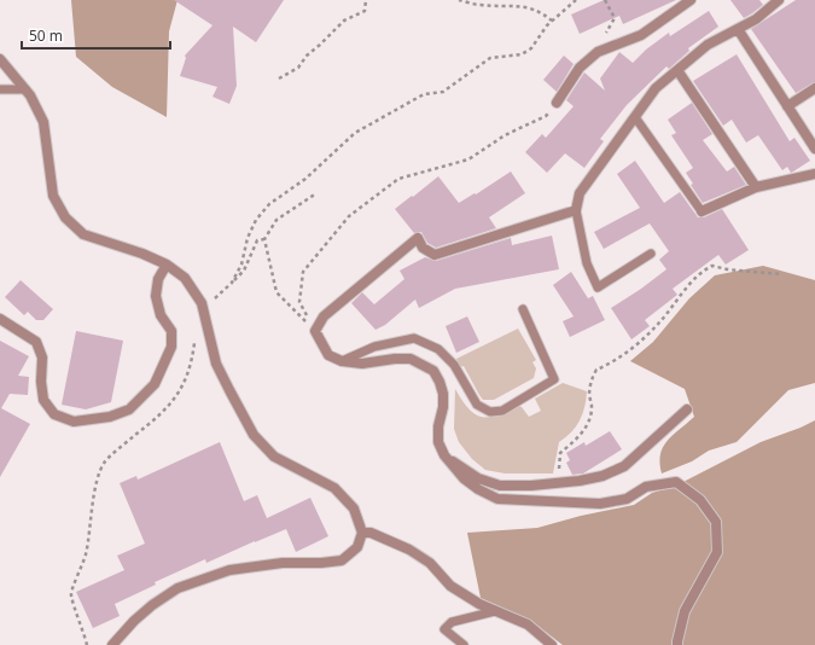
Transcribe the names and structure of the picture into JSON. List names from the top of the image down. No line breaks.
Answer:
{"scale_bar":"50 m"}
